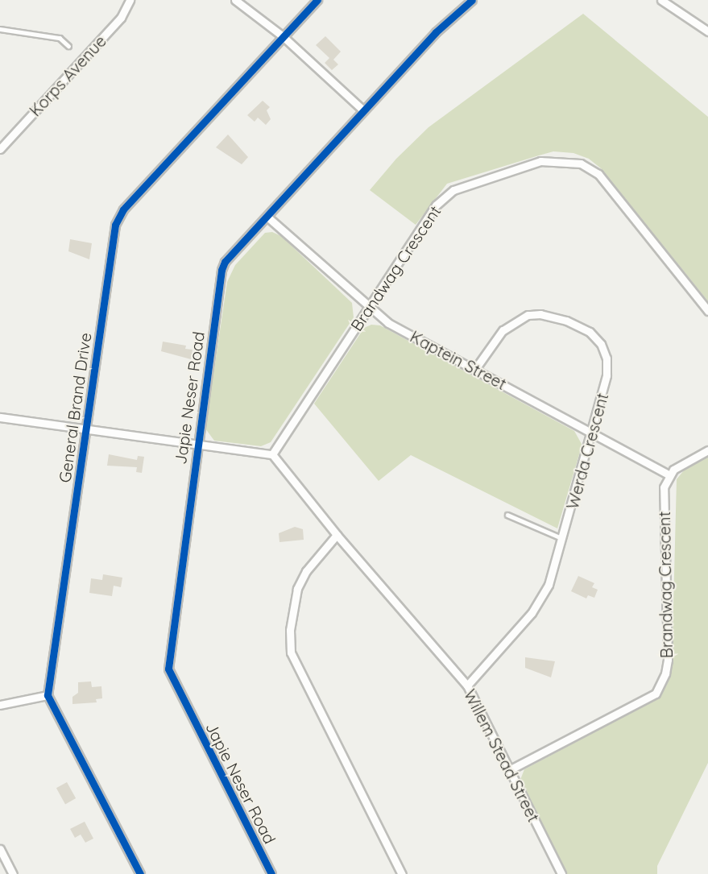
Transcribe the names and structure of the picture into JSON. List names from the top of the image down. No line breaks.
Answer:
{"streets":{"street":["Korps Avenue","Brandwag Crescent","Kaptein Street","Japie Neser Road","General Brand Drive","Werda Crescent","Willem Stead Street"]},"crossings":[["Brandwag Crescent","Kaptein Street"],["Brandwag Crescent","Willem Stead Street"],["Kaptein Street","Japie Neser Road"],["Kaptein Street","Werda Crescent"],["Werda Crescent","Willem Stead Street"]]}
